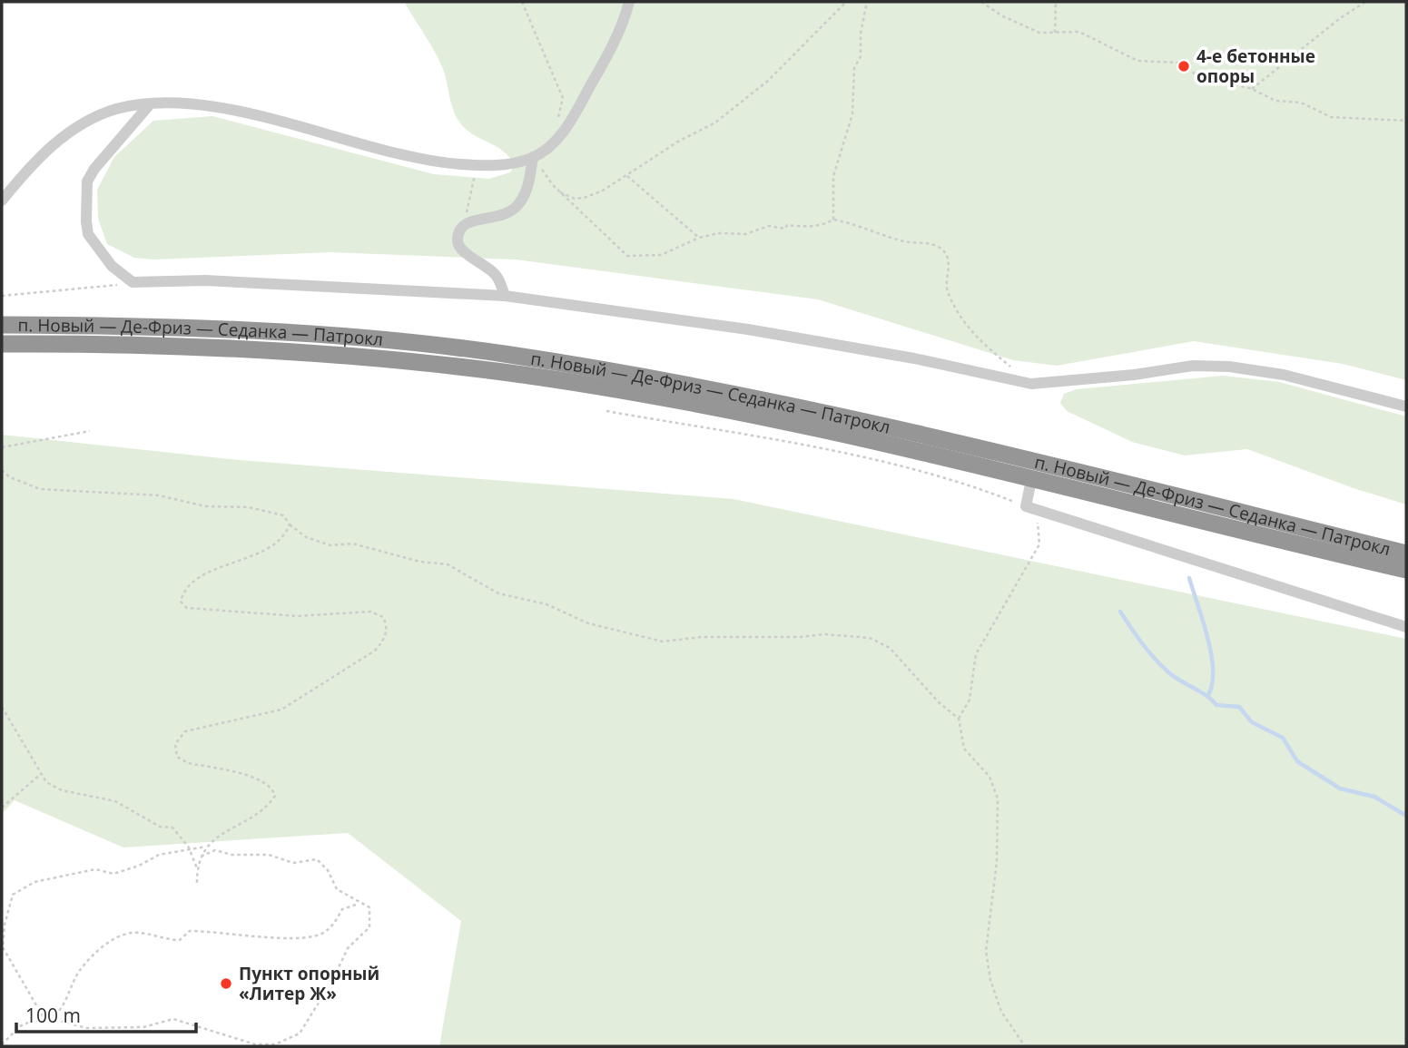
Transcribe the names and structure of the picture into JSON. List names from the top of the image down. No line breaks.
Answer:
{"streets":{"highway":["п. Новый — Де-Фриз — Седанка — Патрокл"]},"places":["4-е бетонные опоры","Пункт опорный «Литер Ж»"],"scale_bar":"100 m"}
